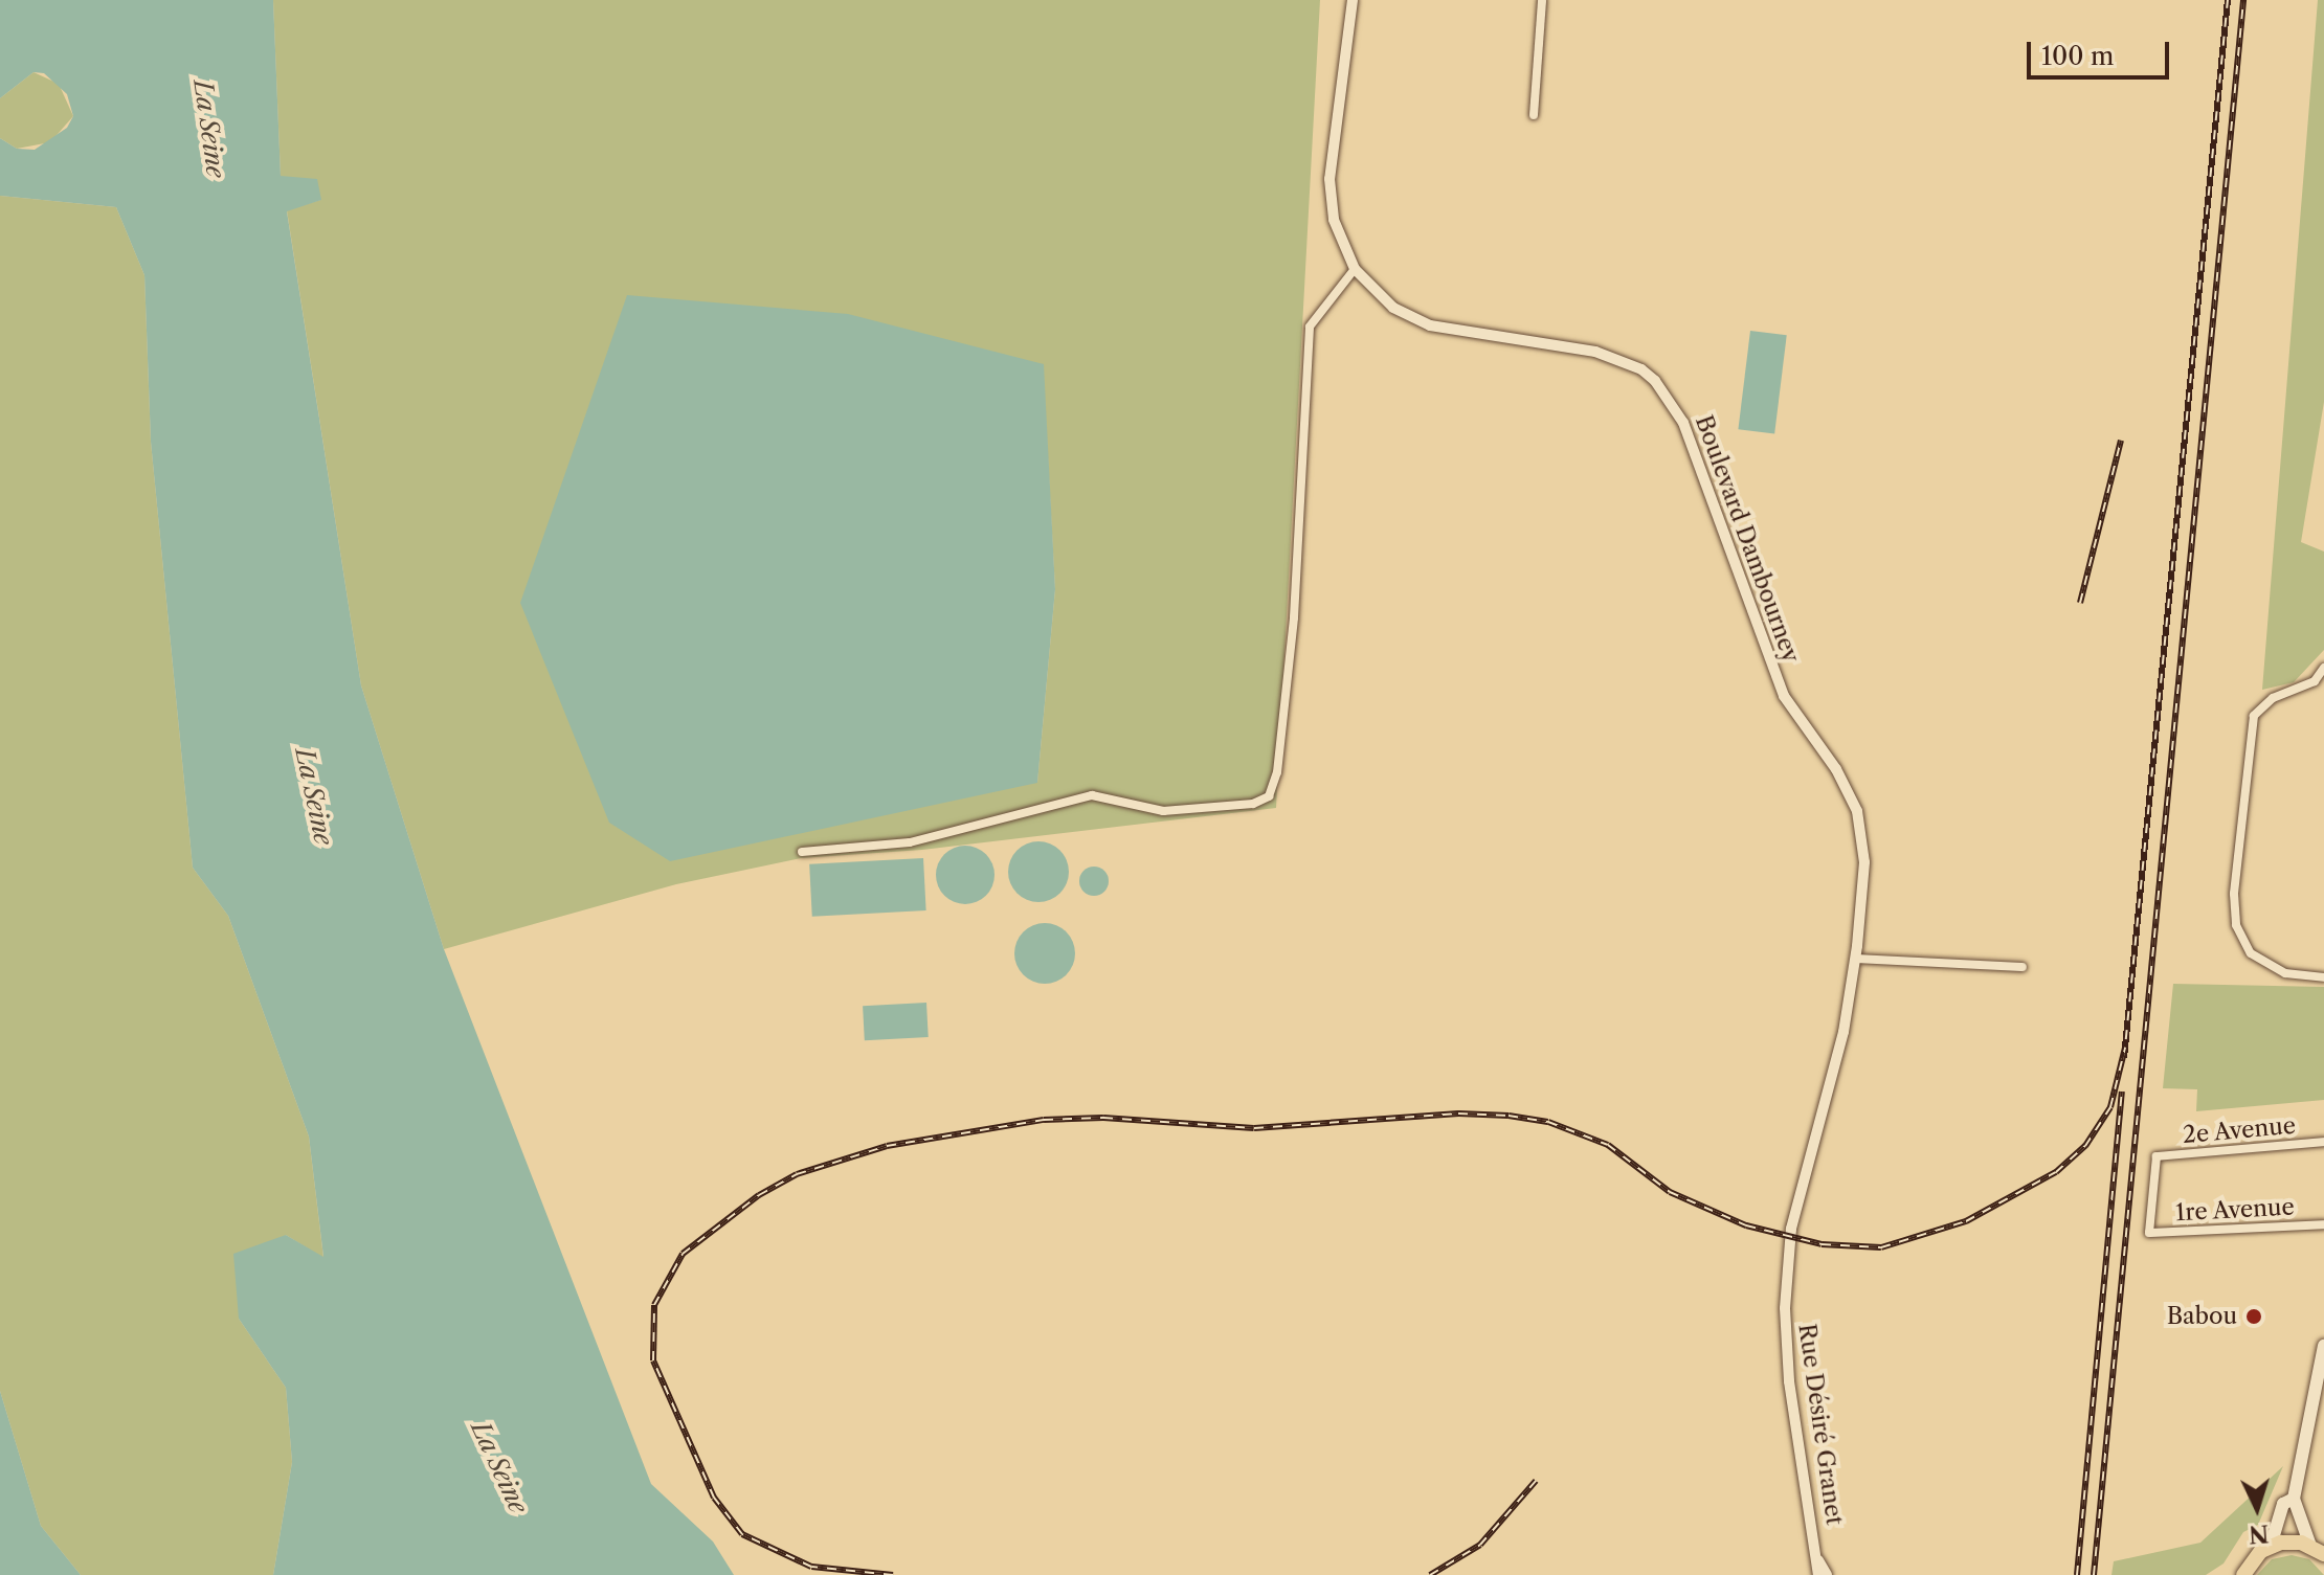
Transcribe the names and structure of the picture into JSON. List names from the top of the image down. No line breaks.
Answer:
{"streets":{"street":["Boulevard Dambourney","2e Avenue","1re Avenue","Rue Désiré Granet"]},"crossings":[["Boulevard Dambourney","Rue Désiré Granet"],["2e Avenue","1re Avenue"]],"water":["La Seine"],"places":["Babou"],"scale_bar":"100 m","north":"bottom"}
